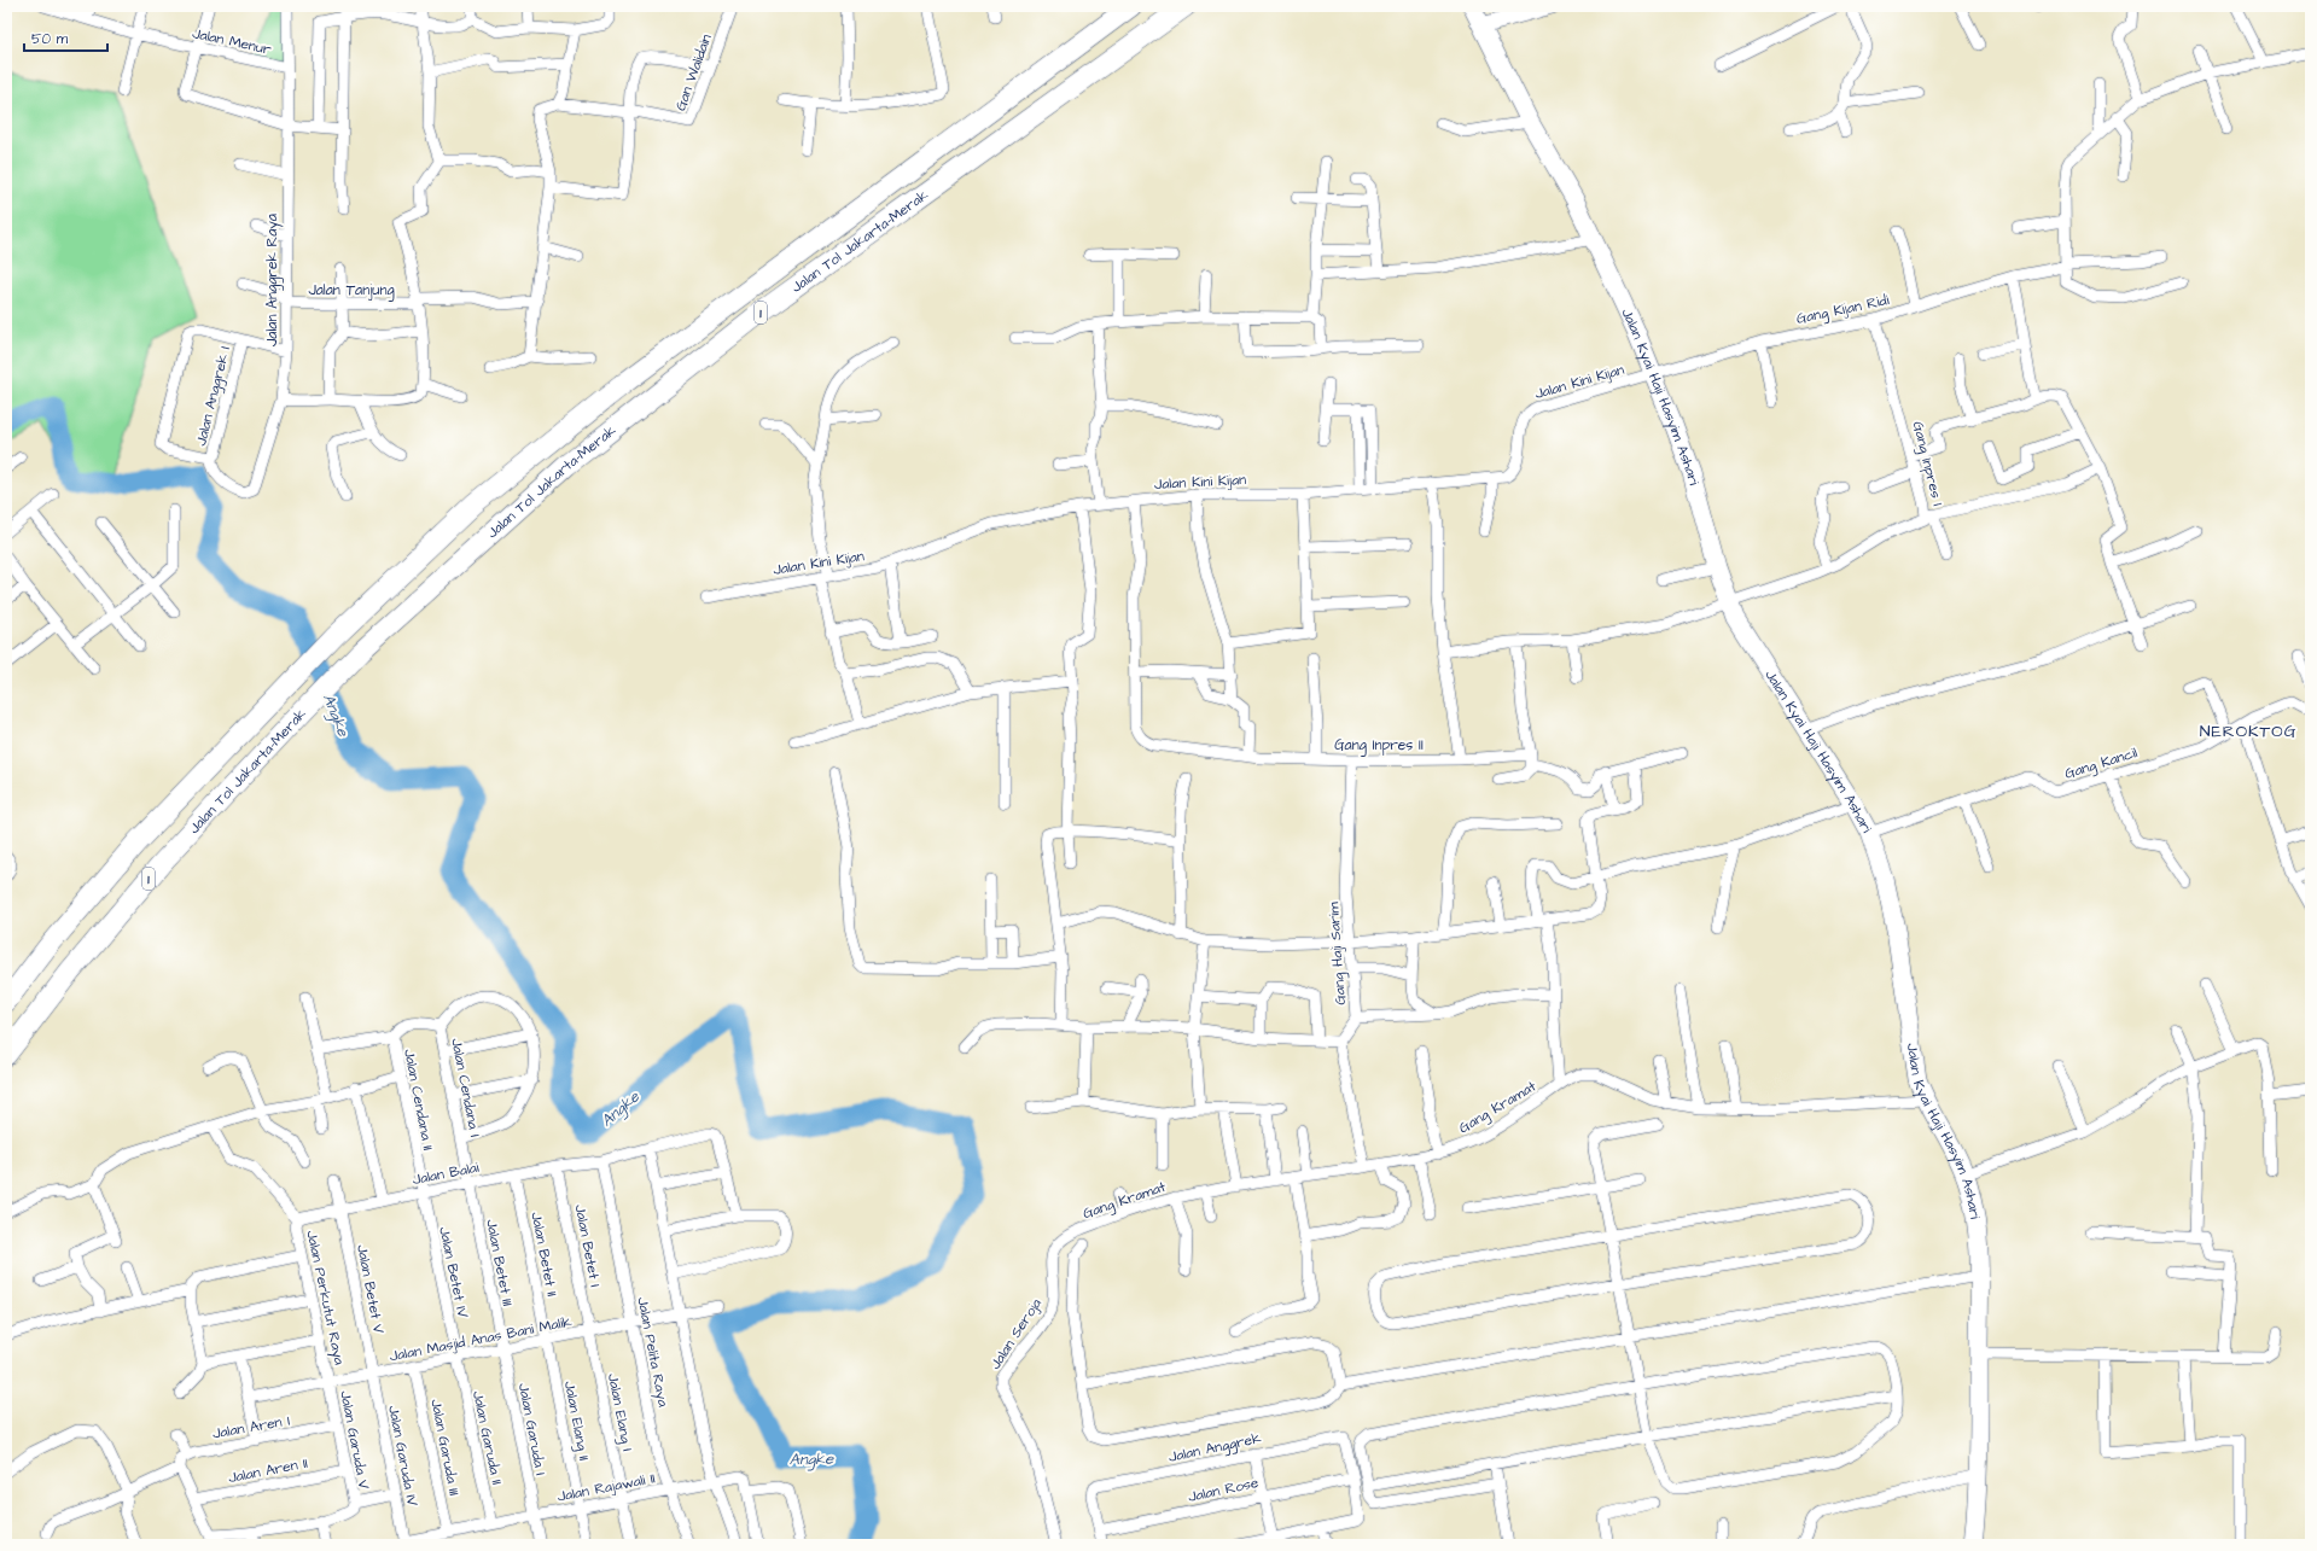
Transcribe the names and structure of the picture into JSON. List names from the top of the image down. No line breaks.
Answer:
{"streets":{"highway":["Jalan Tol Jakarta–Merak","1"],"main road":["Jalan Kyai Haji Hasyim Ashari"],"street":["Jalan Menur","Gan Walidain","Jalan Anggrek Raya","Jalan Tanjung","Gang Kijan Ridi","Jalan Kini Kijan","Jalan Anggrek I","Gang Inpres I","Gang Inpres II","Gang Kancil","Gang Haji Sarim","Jalan Cendana I","Jalan Cendana II","Gang Kramat","Jalan Balai","Jalan Betet I","Jalan Betet II","Jalan Betet III","Jalan Betet IV","Jalan Betet V","Jalan Perkutut Raya","Jalan Seroja","Jalan Masjid Anas Bani Malik","Jalan Pelita Raya","Jalan Elang I","Jalan Elang II","Jalan Aren I","Jalan Garuda I","Jalan Garuda II","Jalan Garuda V","Jalan Garuda III","Jalan Anggrek","Jalan Garuda IV","Jalan Aren II","Jalan Rajawali II","Jalan Rose"]},"crossings":[["Jalan Menur","Jalan Anggrek Raya"],["Jalan Anggrek Raya","Jalan Tanjung"],["Jalan Anggrek Raya","Jalan Anggrek I"],["Gang Kijan Ridi","Jalan Kini Kijan"],["Gang Kijan Ridi","Jalan Kyai Haji Hasyim Ashari"],["Gang Kijan Ridi","Gang Inpres I"],["Jalan Kini Kijan","Jalan Kyai Haji Hasyim Ashari"],["Jalan Kini Kijan","Gang Inpres II"],["Jalan Kyai Haji Hasyim Ashari","Gang Inpres I"],["Jalan Kyai Haji Hasyim Ashari","Gang Kancil"],["Jalan Kyai Haji Hasyim Ashari","Gang Kramat"],["Gang Inpres II","Gang Haji Sarim"],["Jalan Cendana I","Jalan Cendana II"],["Jalan Cendana I","Jalan Balai"],["Jalan Cendana I","Jalan Betet III"],["Jalan Cendana II","Jalan Balai"],["Jalan Cendana II","Jalan Betet IV"],["Gang Kramat","Jalan Seroja"],["Jalan Balai","Jalan Betet I"],["Jalan Balai","Jalan Betet II"],["Jalan Balai","Jalan Betet III"],["Jalan Balai","Jalan Betet IV"],["Jalan Balai","Jalan Betet V"],["Jalan Balai","Jalan Perkutut Raya"],["Jalan Balai","Jalan Pelita Raya"],["Jalan Betet I","Jalan Masjid Anas Bani Malik"],["Jalan Betet I","Jalan Elang I"],["Jalan Betet II","Jalan Masjid Anas Bani Malik"],["Jalan Betet II","Jalan Elang II"],["Jalan Betet III","Jalan Masjid Anas Bani Malik"],["Jalan Betet III","Jalan Garuda I"],["Jalan Betet IV","Jalan Masjid Anas Bani Malik"],["Jalan Betet IV","Jalan Garuda II"],["Jalan Betet V","Jalan Masjid Anas Bani Malik"],["Jalan Betet V","Jalan Garuda IV"],["Jalan Perkutut Raya","Jalan Masjid Anas Bani Malik"],["Jalan Perkutut Raya","Jalan Garuda V"],["Jalan Masjid Anas Bani Malik","Jalan Pelita Raya"],["Jalan Masjid Anas Bani Malik","Jalan Elang I"],["Jalan Masjid Anas Bani Malik","Jalan Elang II"],["Jalan Masjid Anas Bani Malik","Jalan Garuda I"],["Jalan Masjid Anas Bani Malik","Jalan Garuda II"],["Jalan Masjid Anas Bani Malik","Jalan Garuda V"],["Jalan Masjid Anas Bani Malik","Jalan Garuda III"],["Jalan Masjid Anas Bani Malik","Jalan Garuda IV"],["Jalan Pelita Raya","Jalan Rajawali II"],["Jalan Elang I","Jalan Rajawali II"],["Jalan Elang II","Jalan Rajawali II"],["Jalan Aren I","Jalan Garuda V"],["Jalan Garuda I","Jalan Rajawali II"],["Jalan Garuda II","Jalan Rajawali II"],["Jalan Garuda V","Jalan Aren II"],["Jalan Garuda III","Jalan Rajawali II"],["Jalan Anggrek","Jalan Rose"],["Jalan Garuda IV","Jalan Rajawali II"]],"districts":["NEROKTOG"],"water":["Angke"],"scale_bar":"50 m"}
